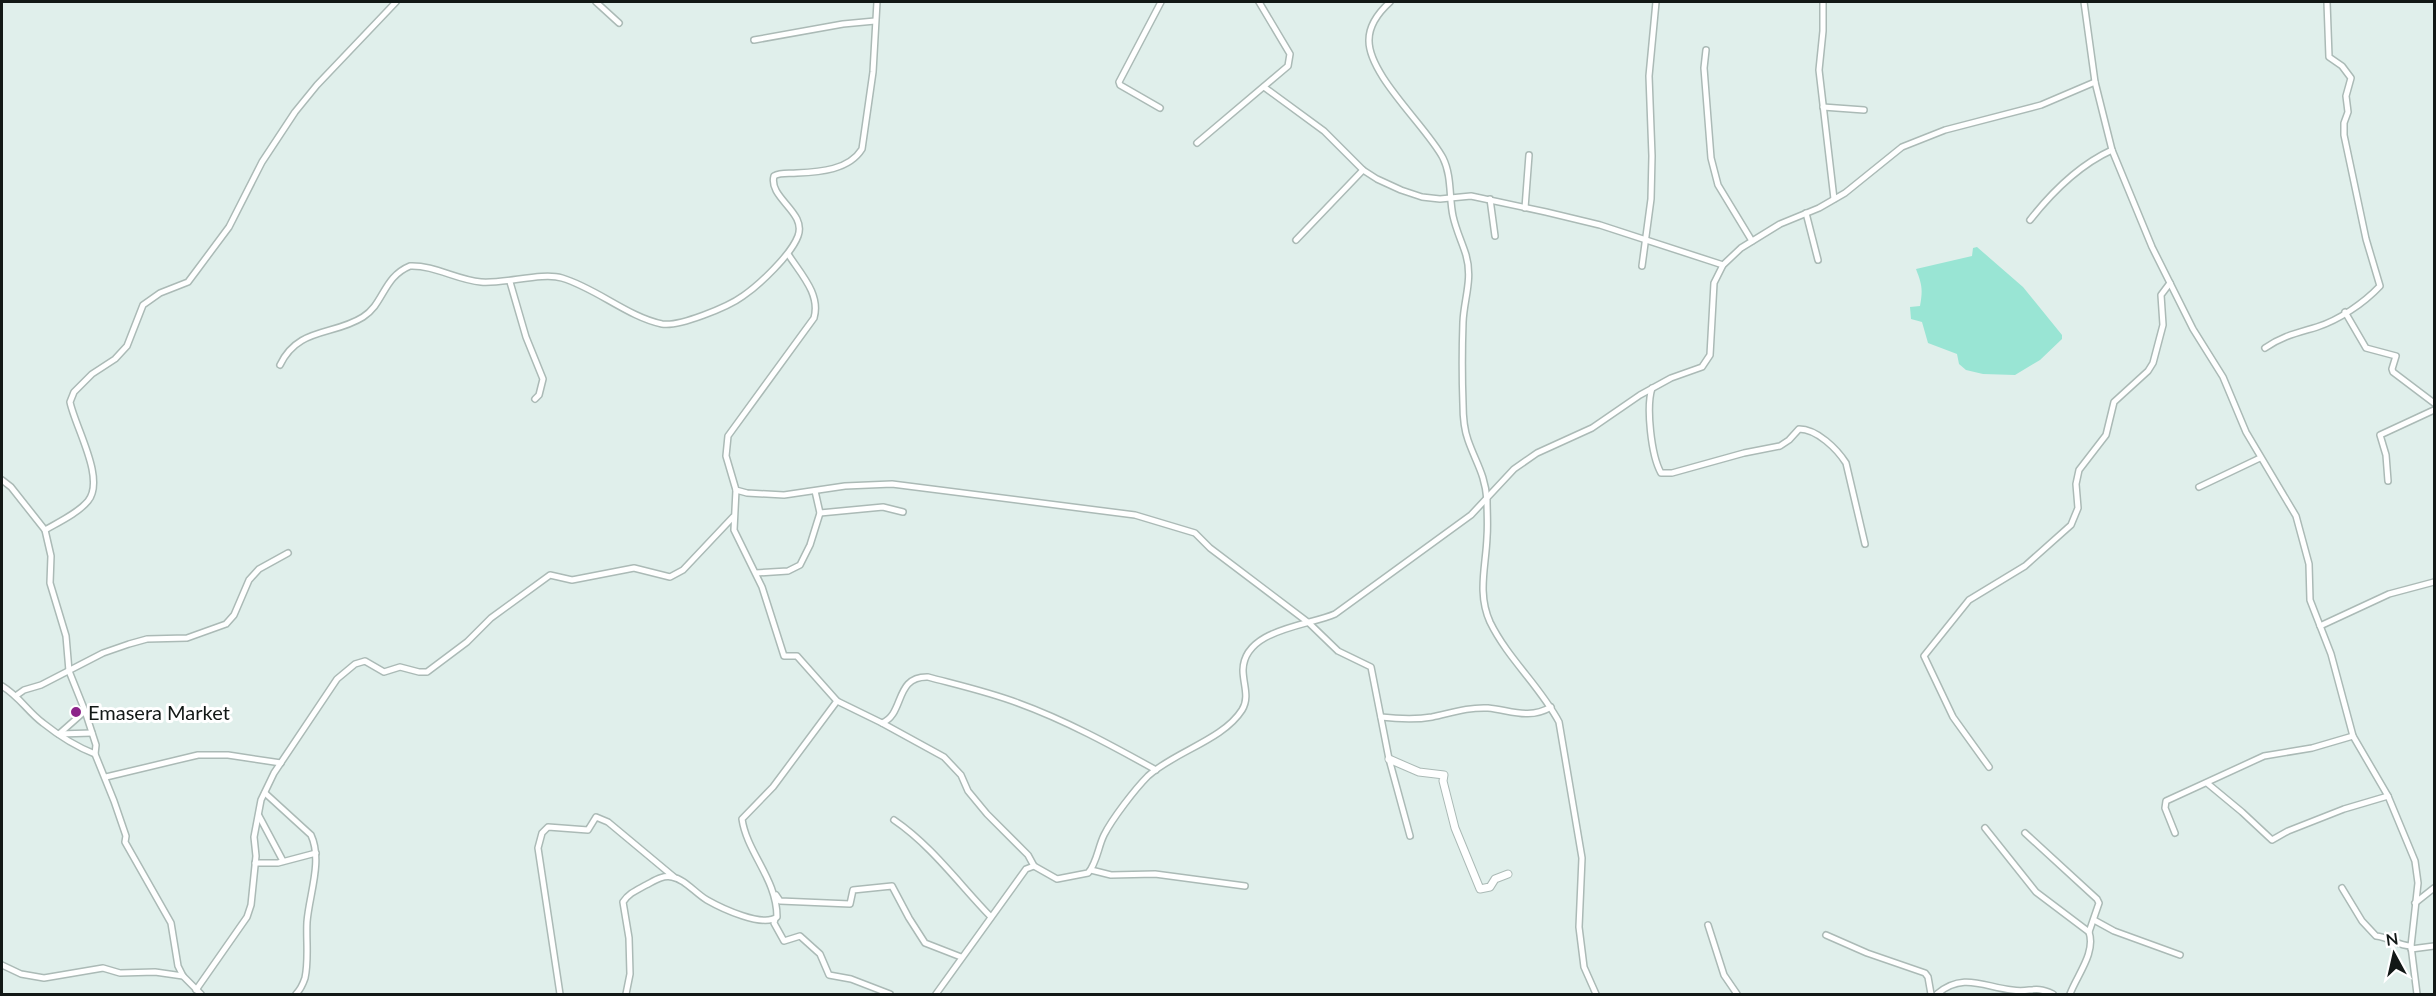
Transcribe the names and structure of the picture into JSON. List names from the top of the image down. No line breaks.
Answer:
{"places":["Emasera Market"],"north":"top"}
